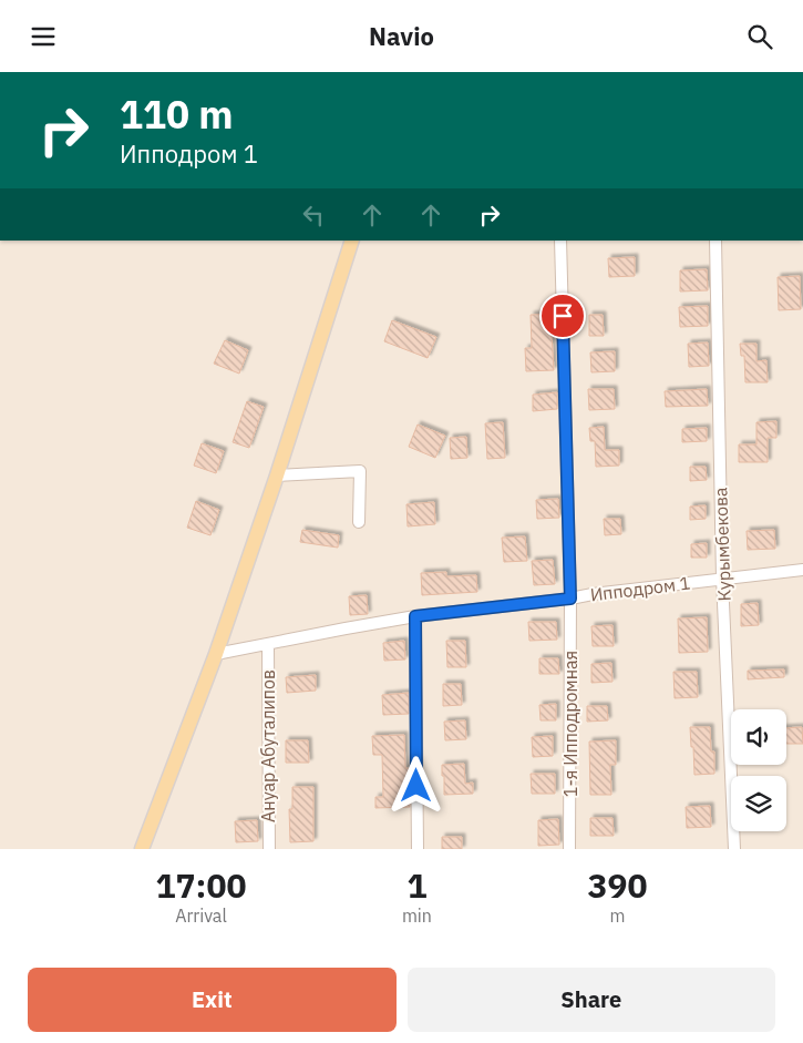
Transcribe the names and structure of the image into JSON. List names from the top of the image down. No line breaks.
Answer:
{"streets":{"street":["Курымбекова","Ипподром 1","1-я Ипподромная","Ануар Абуталипов"]},"crossings":[["Курымбекова","Ипподром 1"],["Ипподром 1","1-я Ипподромная"],["Ипподром 1","Ануар Абуталипов"]],"page":{"header":"Navio","turn":["110 m","Ипподром 1"],"eta":["17:00","Arrival","1","min","390","m"],"buttons":["Exit","Share"]}}
